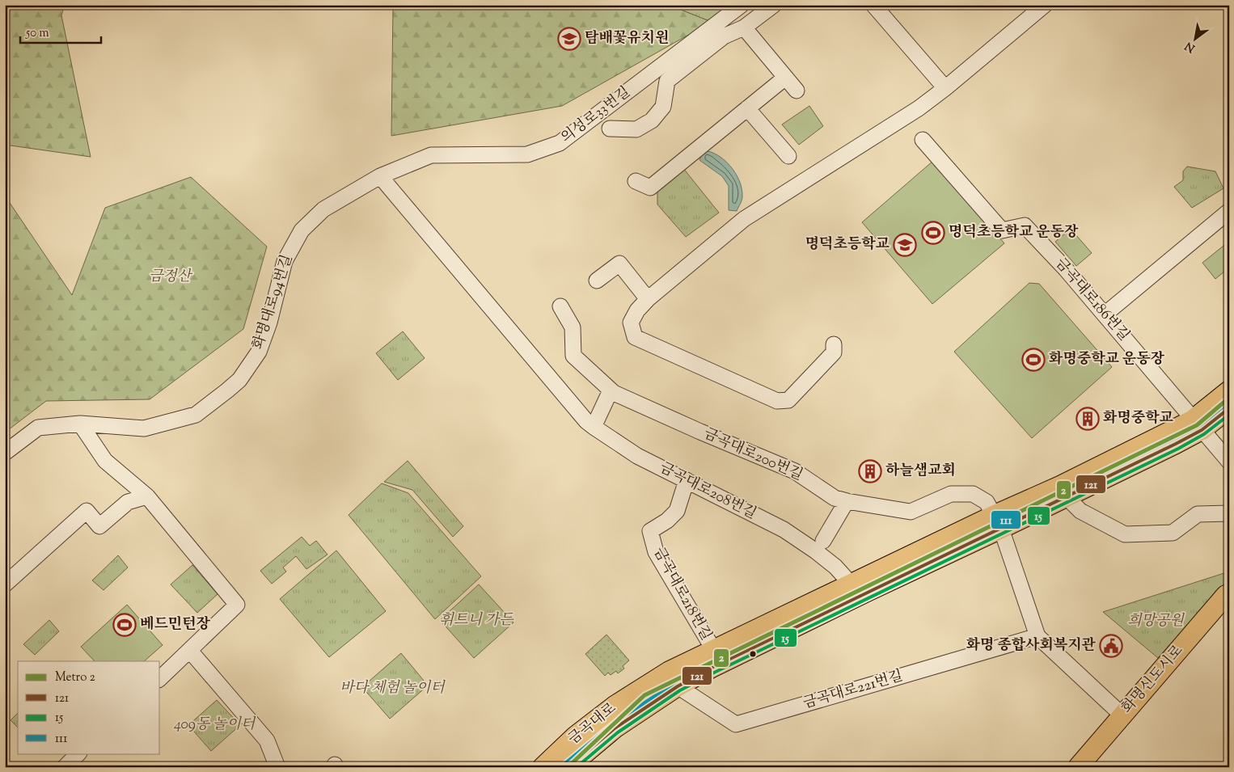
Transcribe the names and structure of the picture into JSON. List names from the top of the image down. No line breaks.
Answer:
{"streets":{"main road":["화명신도시로","금곡대로"],"street":["의성로33번길","금곡대로186번길","화명대로94번길","금곡대로200번길","금곡대로208번길","금곡대로218번길","금곡대로221번길"]},"crossings":[["의성로33번길","화명대로94번길"],["의성로33번길","금곡대로208번길"],["금곡대로186번길","금곡대로"],["화명대로94번길","금곡대로208번길"],["금곡대로200번길","금곡대로221번길"],["금곡대로200번길","금곡대로"],["금곡대로208번길","금곡대로218번길"],["금곡대로208번길","금곡대로"],["금곡대로218번길","금곡대로"],["금곡대로221번길","금곡대로"]],"parks":["금정산","휘트니 가든","희망공원","바다 체험 놀이터","409동 놀이터"],"places":{"school or university":["탐배꽃유치원","명덕초등학교"],"sports":["명덕초등학교 운동장","화명중학교 운동장","베드민턴장"],"building":["화명중학교","하늘샘교회"],"public building":["화명 종합사회복지관"]},"lines":["metro line 2","transit line 111","transit line 121","transit line 15"],"legend":["Metro 2","121","15","111"],"scale_bar":"50 m","north":"bottom left"}
